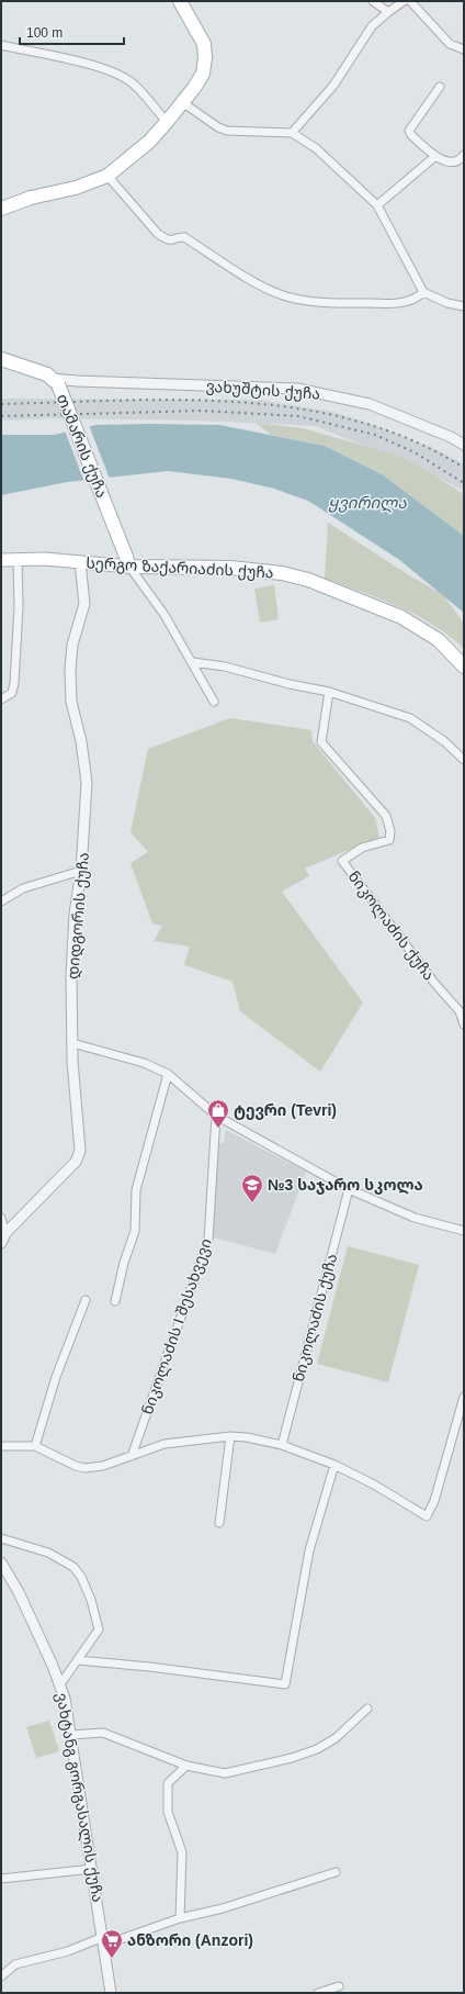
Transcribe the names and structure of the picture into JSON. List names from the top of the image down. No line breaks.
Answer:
{"streets":{"main road":["თამარის ქუჩა","სერგო ზაქარიაძის ქუჩა"],"street":["ვახუშტის ქუჩა","დიდგორის ქუჩა","ნიკოლაძის ქუჩა","ნიკოლაძის I შესახვევი","ვახტანგ გორგასალის ქუჩა"]},"crossings":[["ვახუშტის ქუჩა","თამარის ქუჩა"],["თამარის ქუჩა","სერგო ზაქარიაძის ქუჩა"],["სერგო ზაქარიაძის ქუჩა","დიდგორის ქუჩა"]],"water":["ყვირილა"],"places":{"shop":["ტევრი (Tevri)"],"school or university":["№3 საჯარო სკოლა"],"supermarket":["ანზორი (Anzori)"]},"scale_bar":"100 m"}
